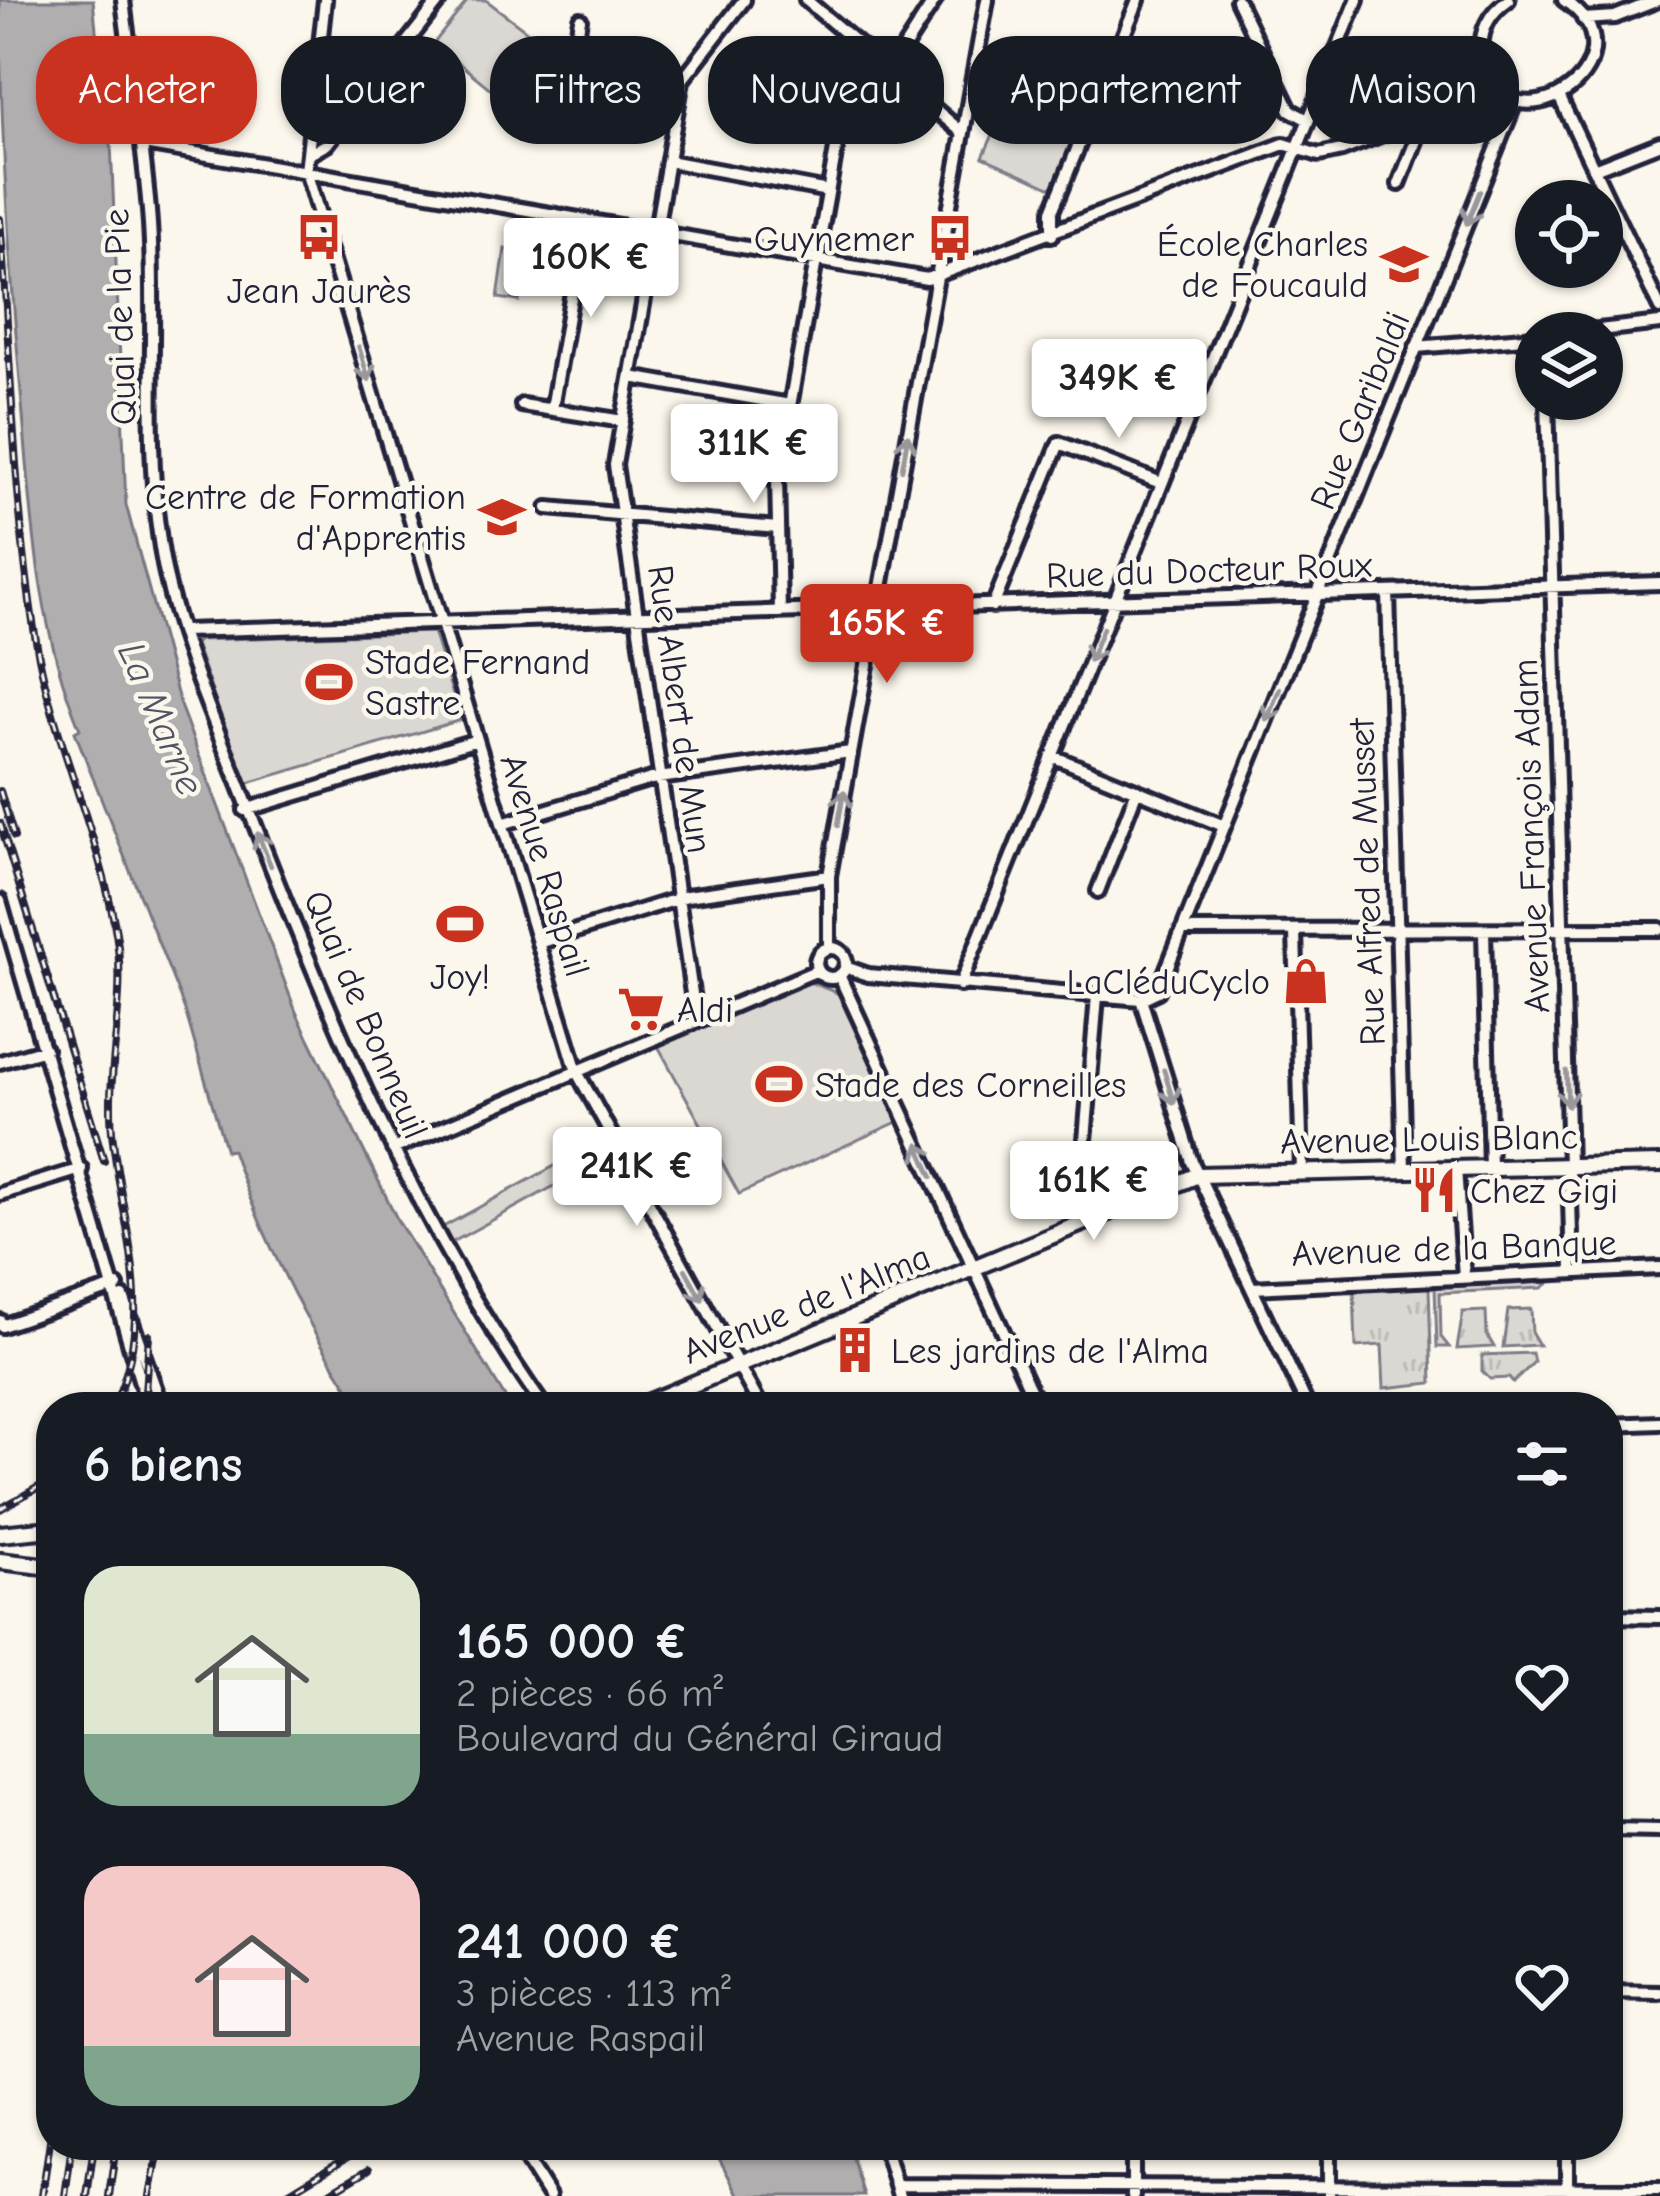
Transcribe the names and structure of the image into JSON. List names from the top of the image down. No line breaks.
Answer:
{"streets":{"main road":["Avenue Louis Blanc","Avenue de l'Alma"],"street":["Quai de la Pie","Rue Garibaldi","Rue du Docteur Roux","Rue Albert de Mun","Avenue François Adam","Avenue Raspail","Rue Alfred de Musset","Quai de Bonneuil","Avenue de la Banque"]},"crossings":[["Quai de la Pie","Rue du Docteur Roux"],["Quai de la Pie","Quai de Bonneuil"],["Rue Garibaldi","Rue du Docteur Roux"],["Rue du Docteur Roux","Rue Albert de Mun"],["Rue du Docteur Roux","Avenue François Adam"],["Rue du Docteur Roux","Avenue Raspail"],["Rue du Docteur Roux","Rue Alfred de Musset"],["Rue du Docteur Roux","Quai de Bonneuil"],["Avenue François Adam","Avenue Louis Blanc"],["Avenue François Adam","Avenue de la Banque"],["Avenue Raspail","Avenue de l'Alma"],["Rue Alfred de Musset","Avenue Louis Blanc"],["Avenue Louis Blanc","Avenue de l'Alma"]],"one_way":["Rue Garibaldi","Avenue Raspail","Quai de Bonneuil"],"water":["La Marne"],"places":{"bus stop":["Jean Jaurès","Guynemer"],"school or university":["École Charles de Foucauld","Centre de Formation d'Apprentis"],"sports":["Stade Fernand Sastre","Joy!","Stade des Corneilles"],"shop":["LaCléduCyclo"],"supermarket":["Aldi"],"restaurant":["Chez Gigi"],"building":["Les jardins de l'Alma"]},"page":{"chip":["Acheter","Louer","Filtres","Nouveau","Appartement","Maison"],"price":["160K €","349K €","311K €","165K €","241K €","161K €"],"heading":"6 biens","list":[{"name":"165 000 €","note":"2 pièces · 66 m² · Boulevard du Général Giraud"},{"name":"241 000 €","note":"3 pièces · 113 m² · Avenue Raspail"}]}}
